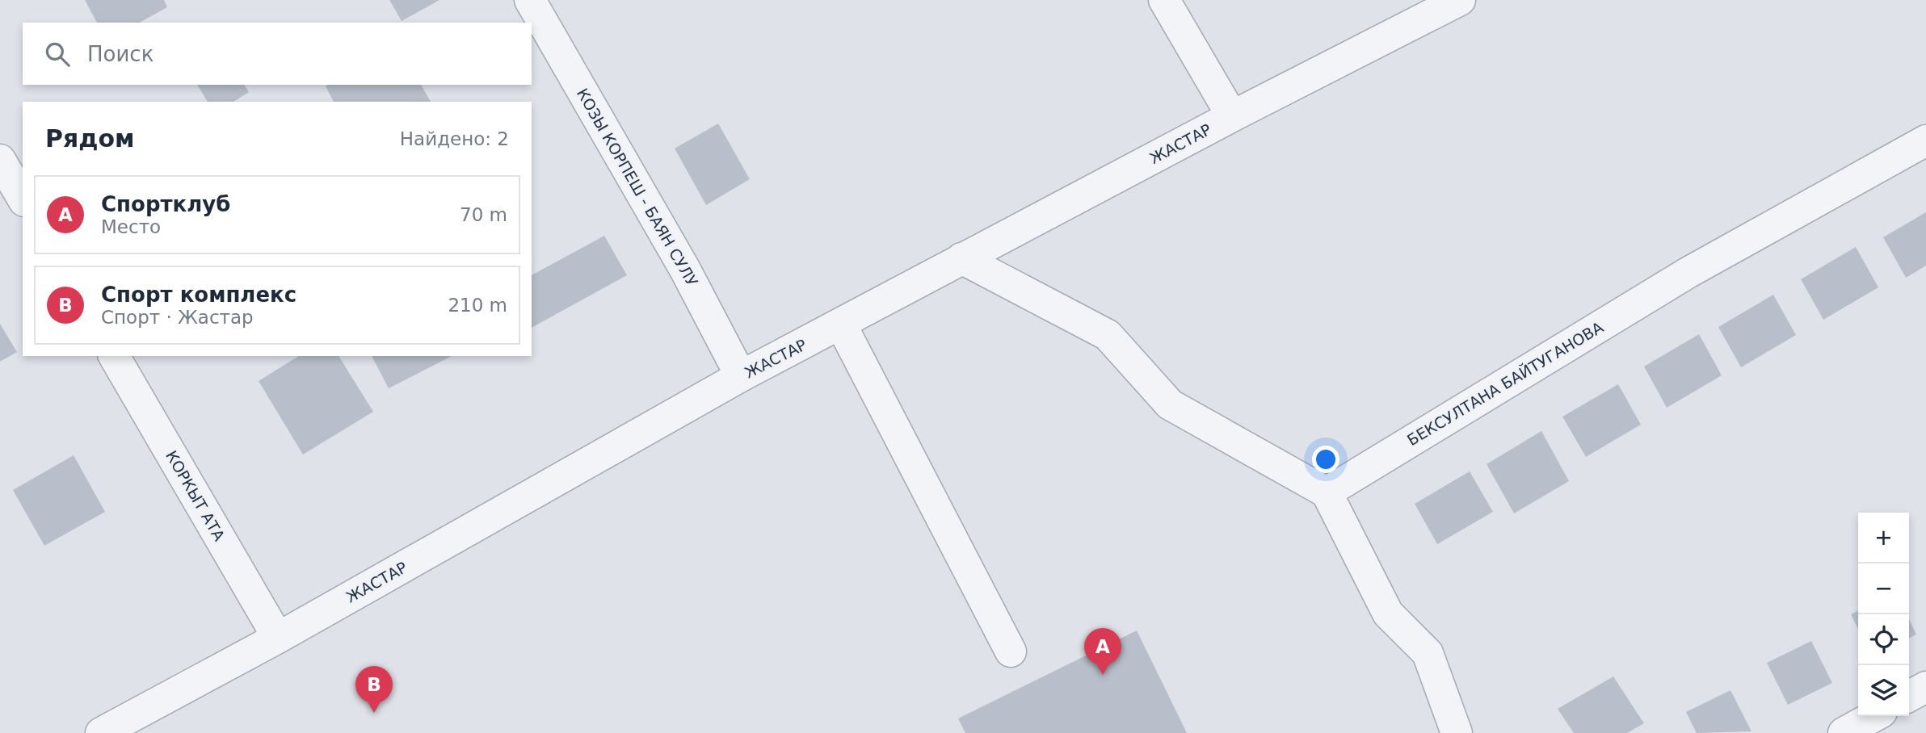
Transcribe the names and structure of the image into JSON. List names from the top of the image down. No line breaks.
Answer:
{"streets":{"street":["ЖАСТАР","КОЗЫ КОРПЕШ - БАЯН СУЛУ","БЕКСУЛТАНА БАЙТУГАНОВА","КОРКЫТ АТА"]},"crossings":[["ЖАСТАР","КОЗЫ КОРПЕШ - БАЯН СУЛУ"],["ЖАСТАР","КОРКЫТ АТА"]],"page":{"search":"Поиск","heading":["Рядом","Найдено: 2"],"list":[{"mark":"A","name":"Спортклуб","note":"Место","value":"70 m"},{"mark":"B","name":"Спорт комплекс","note":"Спорт · Жастар","value":"210 m"}],"map_buttons":["+","−"],"pins":["A","B"]}}
